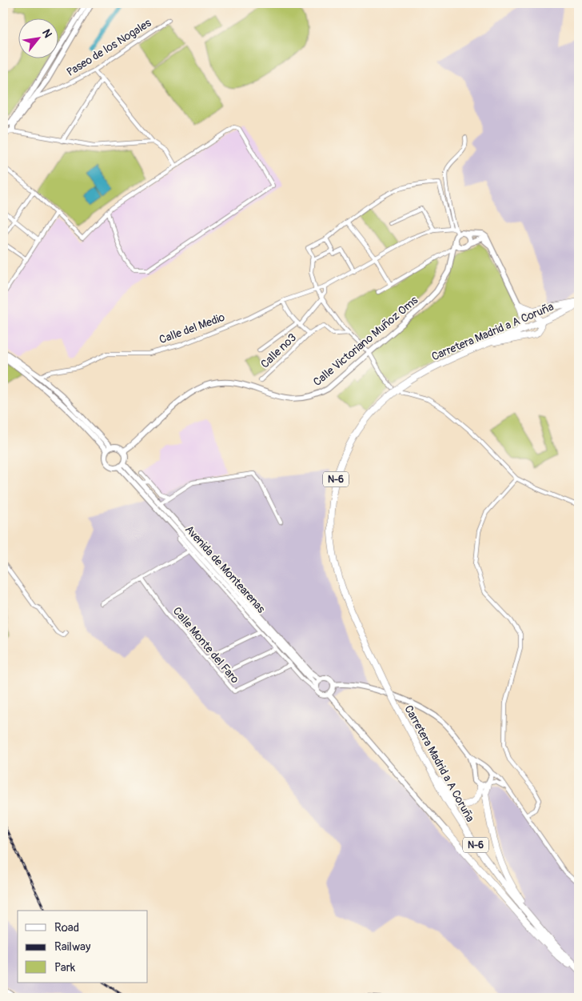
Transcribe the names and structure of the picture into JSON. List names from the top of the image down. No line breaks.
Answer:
{"streets":{"highway":["Carretera Madrid a A Coruña","N-6"],"main road":["Calle Victoriano Muñoz Oms","Avenida de Montearenas"],"street":["Paseo de los Nogales","Calle del Medio","Calle nº3","Calle Monte del Faro"]},"crossings":[["Carretera Madrid a A Coruña","N-6"],["Carretera Madrid a A Coruña","Avenida de Montearenas"],["Calle Victoriano Muñoz Oms","Avenida de Montearenas"]],"legend":["Road","Railway","Park"],"north":"top right"}
